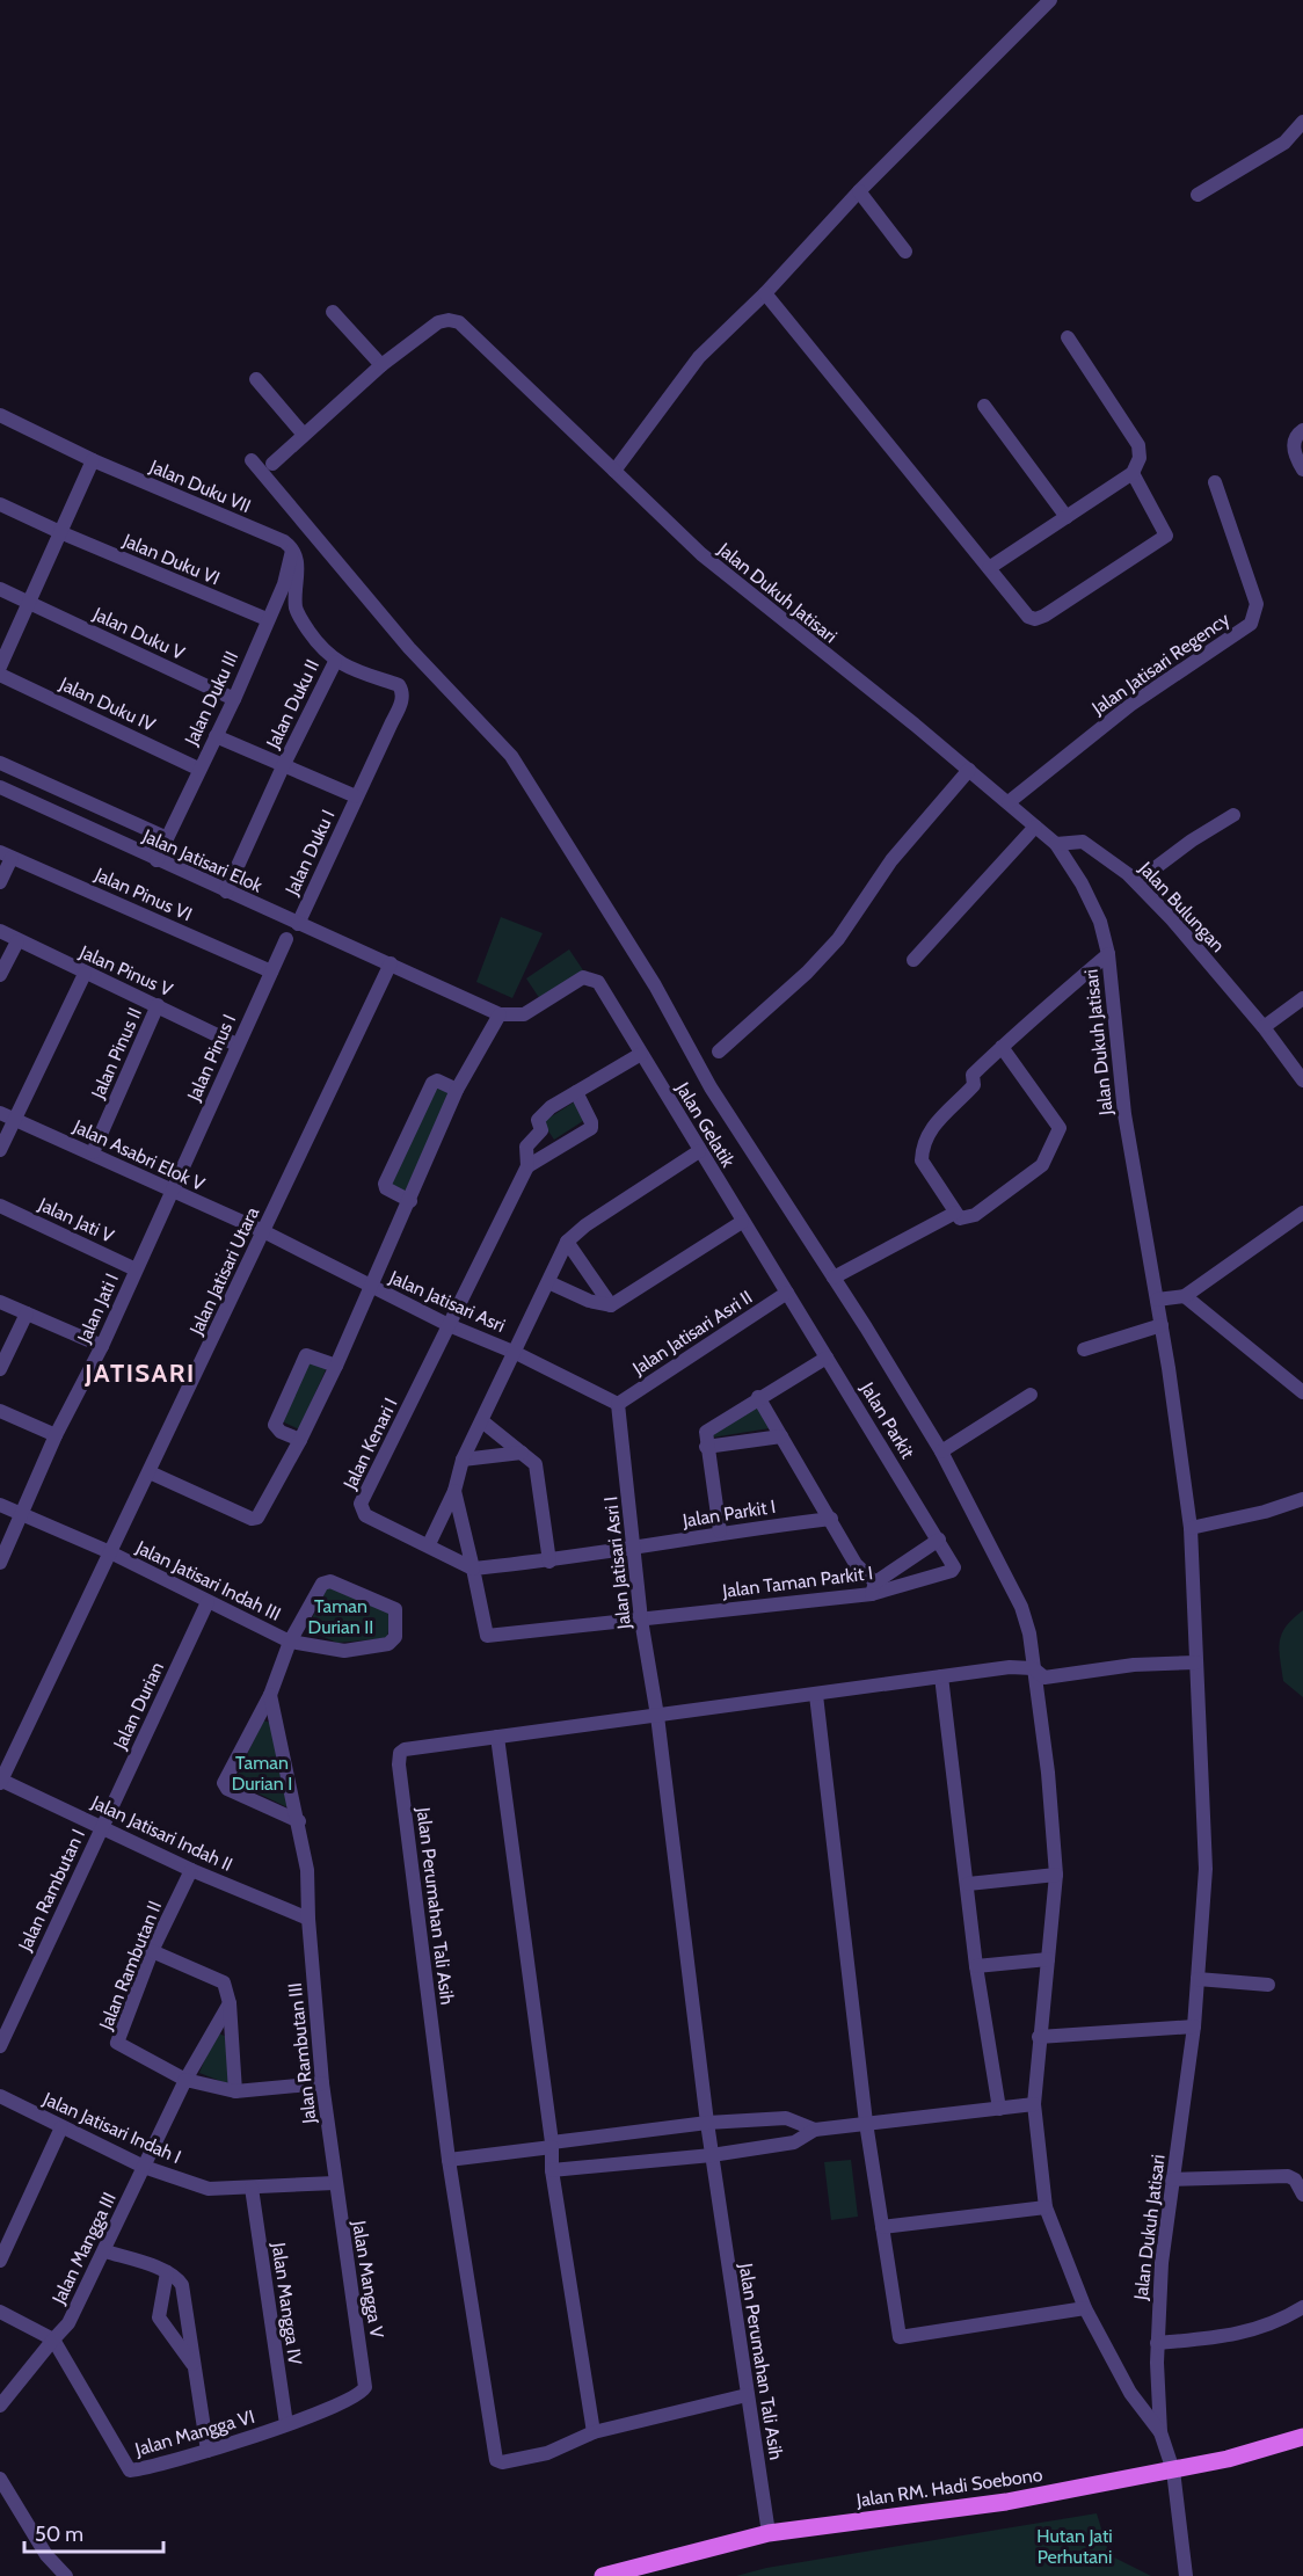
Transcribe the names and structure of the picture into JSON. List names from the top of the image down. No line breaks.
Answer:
{"streets":{"main road":["Jalan RM. Hadi Soebono"],"street":["Jalan Duku VII","Jalan Duku VI","Jalan Dukuh Jatisari","Jalan Duku V","Jalan Jatisari Regency","Jalan Duku III","Jalan Duku IV","Jalan Duku II","Jalan Duku I","Jalan Jatisari Elok","Jalan Pinus VI","Jalan Bulungan","Jalan Pinus V","Jalan Pinus II","Jalan Pinus I","Jalan Gelatik","Jalan Asabri Elok V","Jalan Jati V","Jalan Jatisari Utara","Jalan Jatisari Asri","Jalan Jati I","Jalan Jatisari Asri II","Jalan Parkit","Jalan Kenari I","Jalan Parkit I","Jalan Jatisari Asri I","Jalan Jatisari Indah III","Jalan Taman Parkit I","Jalan Durian","Jalan Jatisari Indah II","Jalan Rambutan I","Jalan Perumahan Tali Asih","Jalan Rambutan II","Jalan Rambutan III","Jalan Jatisari Indah I","Jalan Mangga III","Jalan Mangga V","Jalan Mangga IV","Jalan Mangga VI"]},"crossings":[["Jalan Duku VII","Jalan Duku III"],["Jalan Duku VII","Jalan Duku II"],["Jalan Duku VI","Jalan Duku III"],["Jalan Dukuh Jatisari","Jalan Jatisari Regency"],["Jalan Dukuh Jatisari","Jalan Bulungan"],["Jalan Dukuh Jatisari","Jalan Perumahan Tali Asih"],["Jalan Dukuh Jatisari","Jalan RM. Hadi Soebono"],["Jalan Duku V","Jalan Duku III"],["Jalan Duku III","Jalan Duku IV"],["Jalan Duku III","Jalan Duku II"],["Jalan Duku III","Jalan Jatisari Elok"],["Jalan Duku II","Jalan Duku I"],["Jalan Duku II","Jalan Jatisari Elok"],["Jalan Duku I","Jalan Jatisari Elok"],["Jalan Jatisari Elok","Jalan Gelatik"],["Jalan Jatisari Elok","Jalan Jatisari Utara"],["Jalan Pinus VI","Jalan Pinus I"],["Jalan Pinus V","Jalan Pinus II"],["Jalan Pinus V","Jalan Pinus I"],["Jalan Pinus II","Jalan Asabri Elok V"],["Jalan Pinus I","Jalan Asabri Elok V"],["Jalan Pinus I","Jalan Jati I"],["Jalan Gelatik","Jalan Jatisari Asri II"],["Jalan Gelatik","Jalan Parkit"],["Jalan Asabri Elok V","Jalan Jatisari Utara"],["Jalan Asabri Elok V","Jalan Jatisari Asri"],["Jalan Asabri Elok V","Jalan Jati I"],["Jalan Jati V","Jalan Jati I"],["Jalan Jatisari Utara","Jalan Jatisari Asri"],["Jalan Jatisari Utara","Jalan Jatisari Indah III"],["Jalan Jatisari Utara","Jalan Jatisari Indah II"],["Jalan Jatisari Asri","Jalan Jatisari Asri II"],["Jalan Jatisari Asri","Jalan Kenari I"],["Jalan Jatisari Asri","Jalan Jatisari Asri I"],["Jalan Jati I","Jalan Jatisari Indah III"],["Jalan Jatisari Asri II","Jalan Parkit"],["Jalan Jatisari Asri II","Jalan Jatisari Asri I"],["Jalan Parkit","Jalan Taman Parkit I"],["Jalan Kenari I","Jalan Parkit I"],["Jalan Kenari I","Jalan Taman Parkit I"],["Jalan Parkit I","Jalan Jatisari Asri I"],["Jalan Parkit I","Jalan Taman Parkit I"],["Jalan Jatisari Asri I","Jalan Taman Parkit I"],["Jalan Jatisari Asri I","Jalan Perumahan Tali Asih"],["Jalan Jatisari Indah III","Jalan Durian"],["Jalan Durian","Jalan Jatisari Indah II"],["Jalan Durian","Jalan Rambutan I"],["Jalan Jatisari Indah II","Jalan Rambutan I"],["Jalan Jatisari Indah II","Jalan Rambutan II"],["Jalan Jatisari Indah II","Jalan Rambutan III"],["Jalan Perumahan Tali Asih","Jalan RM. Hadi Soebono"],["Jalan Rambutan II","Jalan Mangga III"],["Jalan Rambutan III","Jalan Jatisari Indah I"],["Jalan Rambutan III","Jalan Mangga V"],["Jalan Jatisari Indah I","Jalan Mangga III"],["Jalan Jatisari Indah I","Jalan Mangga V"],["Jalan Jatisari Indah I","Jalan Mangga IV"],["Jalan Mangga III","Jalan Mangga VI"],["Jalan Mangga V","Jalan Mangga VI"],["Jalan Mangga IV","Jalan Mangga VI"]],"districts":["JATISARI"],"parks":["Taman Durian II","Taman Durian I","Hutan Jati Perhutani"],"scale_bar":"50 m"}
